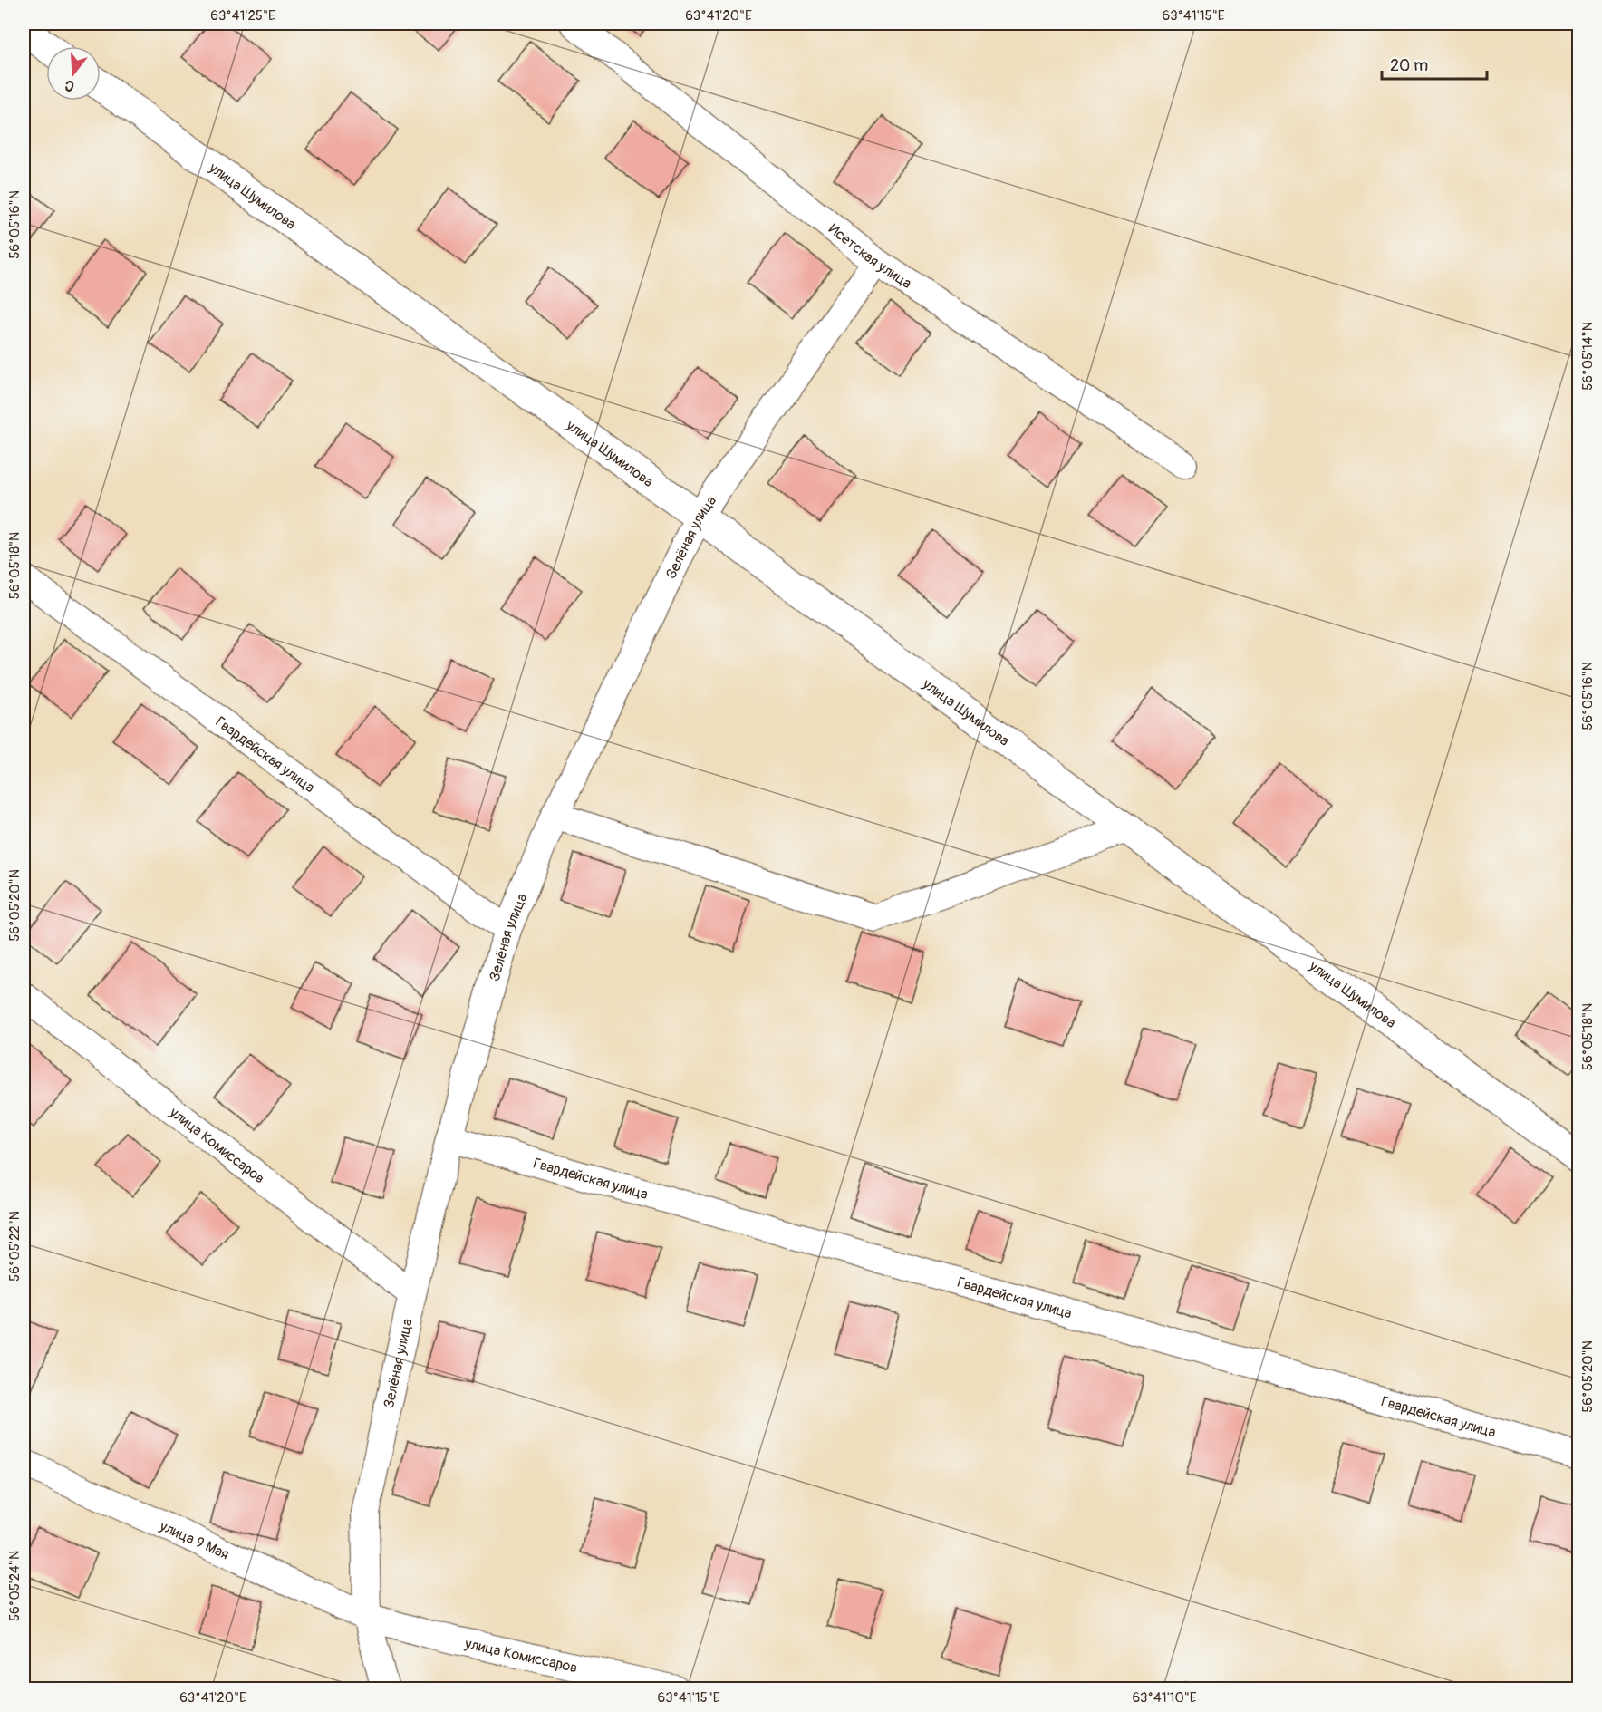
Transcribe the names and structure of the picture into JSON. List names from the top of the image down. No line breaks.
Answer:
{"streets":{"street":["улица Шумилова","Исетская улица","Зелёная улица","Гвардейская улица","улица Комиссаров","улица 9 Мая"]},"crossings":[["улица Шумилова","Зелёная улица"],["Исетская улица","Зелёная улица"],["Зелёная улица","Гвардейская улица"],["Зелёная улица","улица Комиссаров"],["Зелёная улица","улица 9 Мая"],["улица Комиссаров","улица 9 Мая"]],"scale_bar":"20 m","north":"bottom","coordinates":["63°41'25\"E","63°41'20\"E","63°41'15\"E","56°05'16\"N","56°05'14\"N","56°05'18\"N","56°05'20\"N","56°05'22\"N","56°05'24\"N","63°41'10\"E"]}
